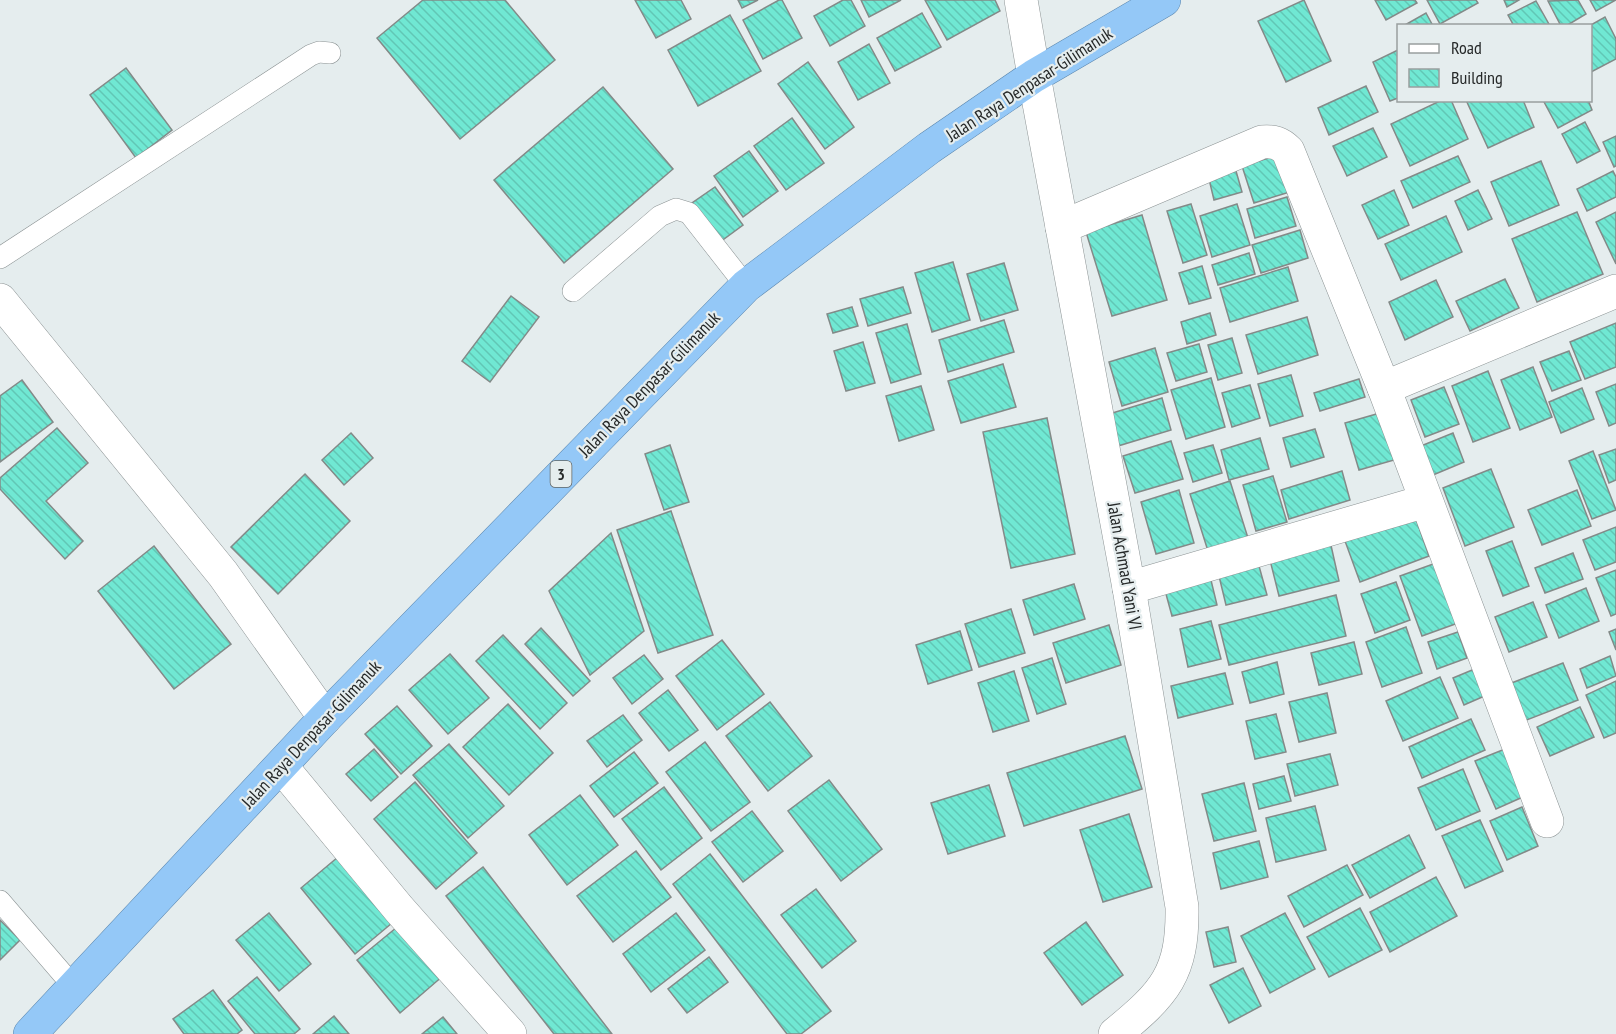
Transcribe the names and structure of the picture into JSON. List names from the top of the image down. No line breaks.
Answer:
{"streets":{"highway":["Jalan Raya Denpasar-Gilimanuk","3"],"street":["Jalan Achmad Yani VI"]},"crossings":[["Jalan Raya Denpasar-Gilimanuk","Jalan Achmad Yani VI"]],"legend":["Road","Building"]}
